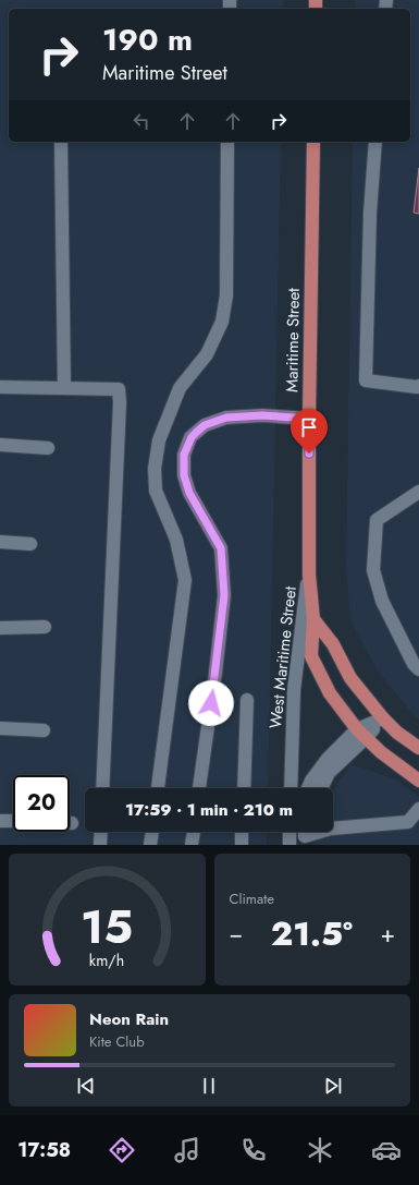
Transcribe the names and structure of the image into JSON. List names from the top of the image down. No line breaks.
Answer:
{"streets":{"main road":["Maritime Street"],"lane":["West Maritime Street"]},"crossings":[["Maritime Street","West Maritime Street"]],"page":{"turn":["190 m","Maritime Street"],"limit":"20","trip":"17:59 · 1 min · 210 m","tile":"Climate","heat":["−","21.5°","+"],"song":["Neon Rain","Kite Club"],"tabs":"17:58","gauge":["15","km/h"]}}
